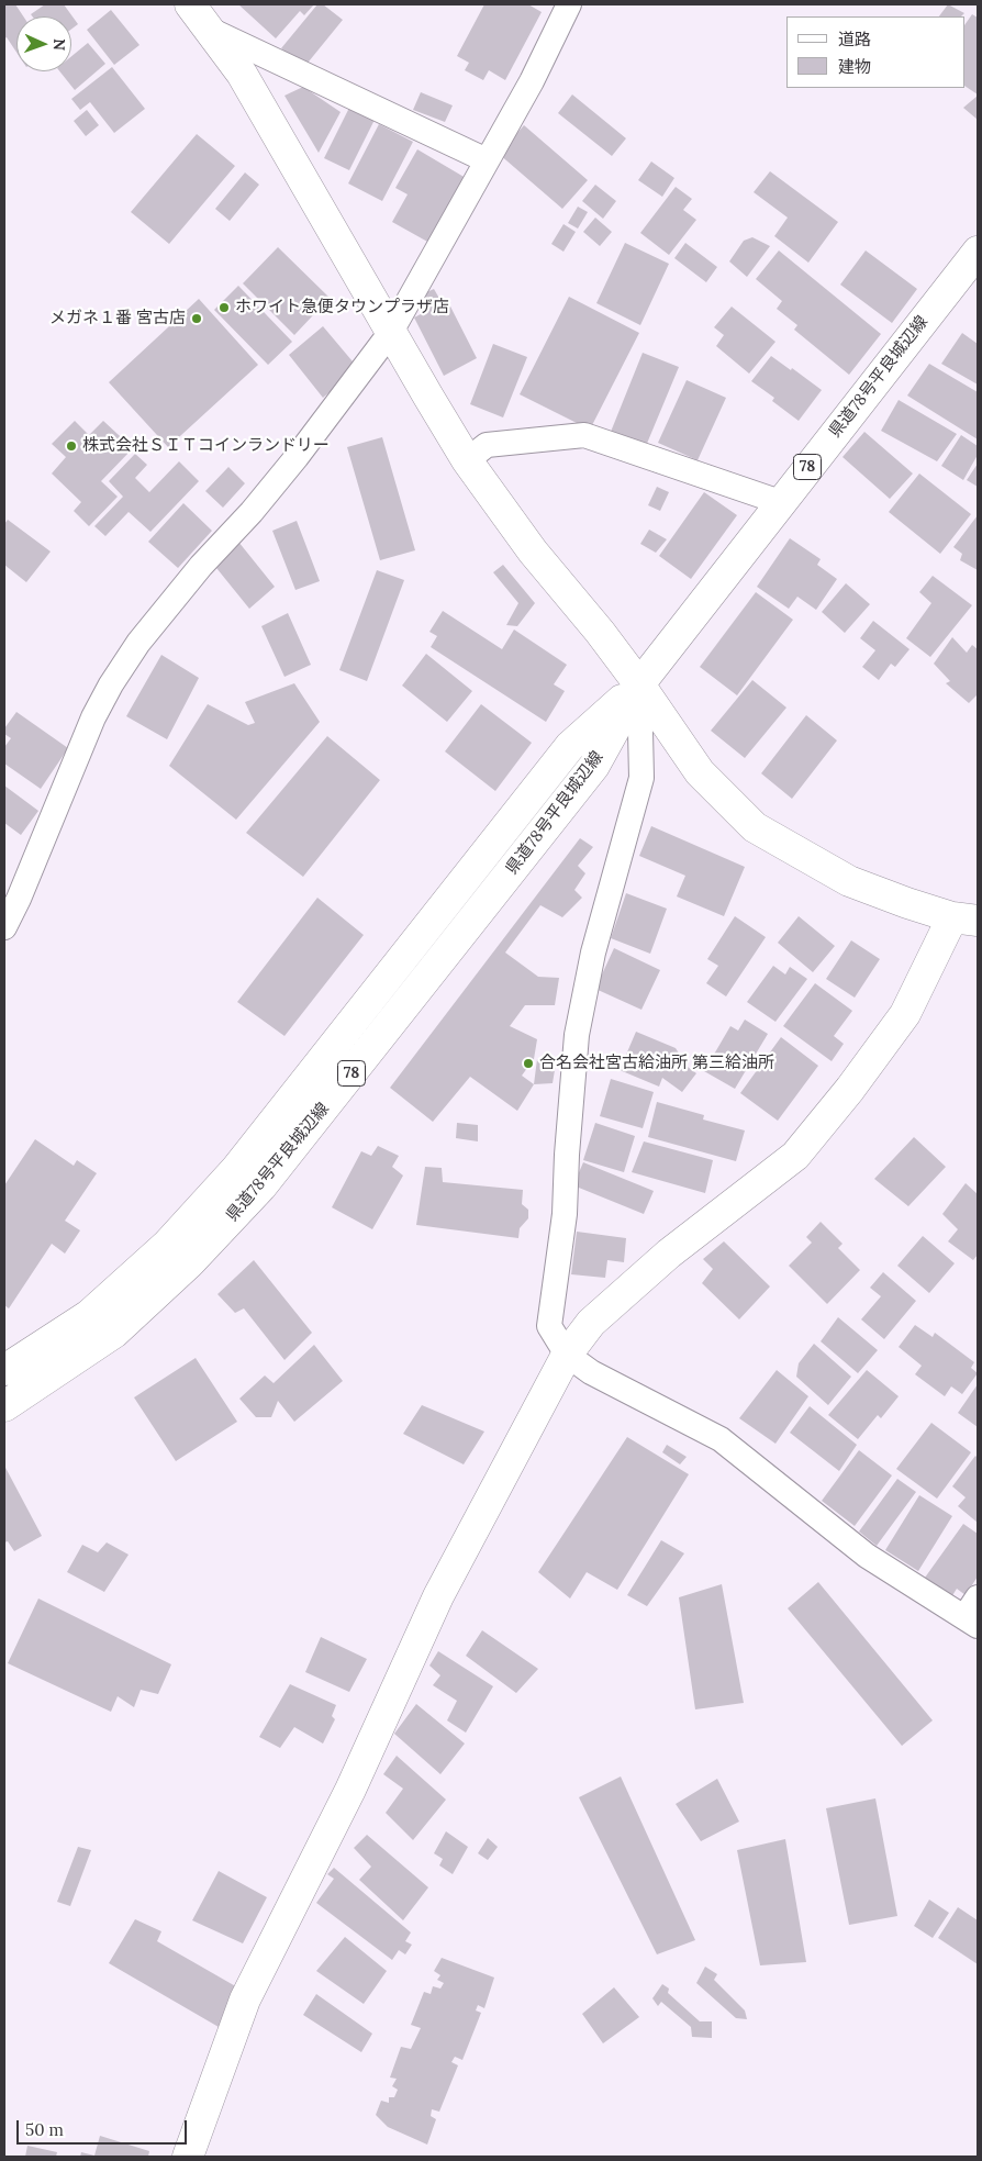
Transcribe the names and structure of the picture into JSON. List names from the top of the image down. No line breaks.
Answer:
{"streets":{"street":["県道78号平良城辺線","78"]},"places":["ホワイト急便タウンプラザ店","メガネ１番 宮古店","株式会社ＳＩＴコインランドリー","合名会社宮古給油所 第三給油所"],"legend":["道路","建物"],"scale_bar":"50 m","north":"right"}
